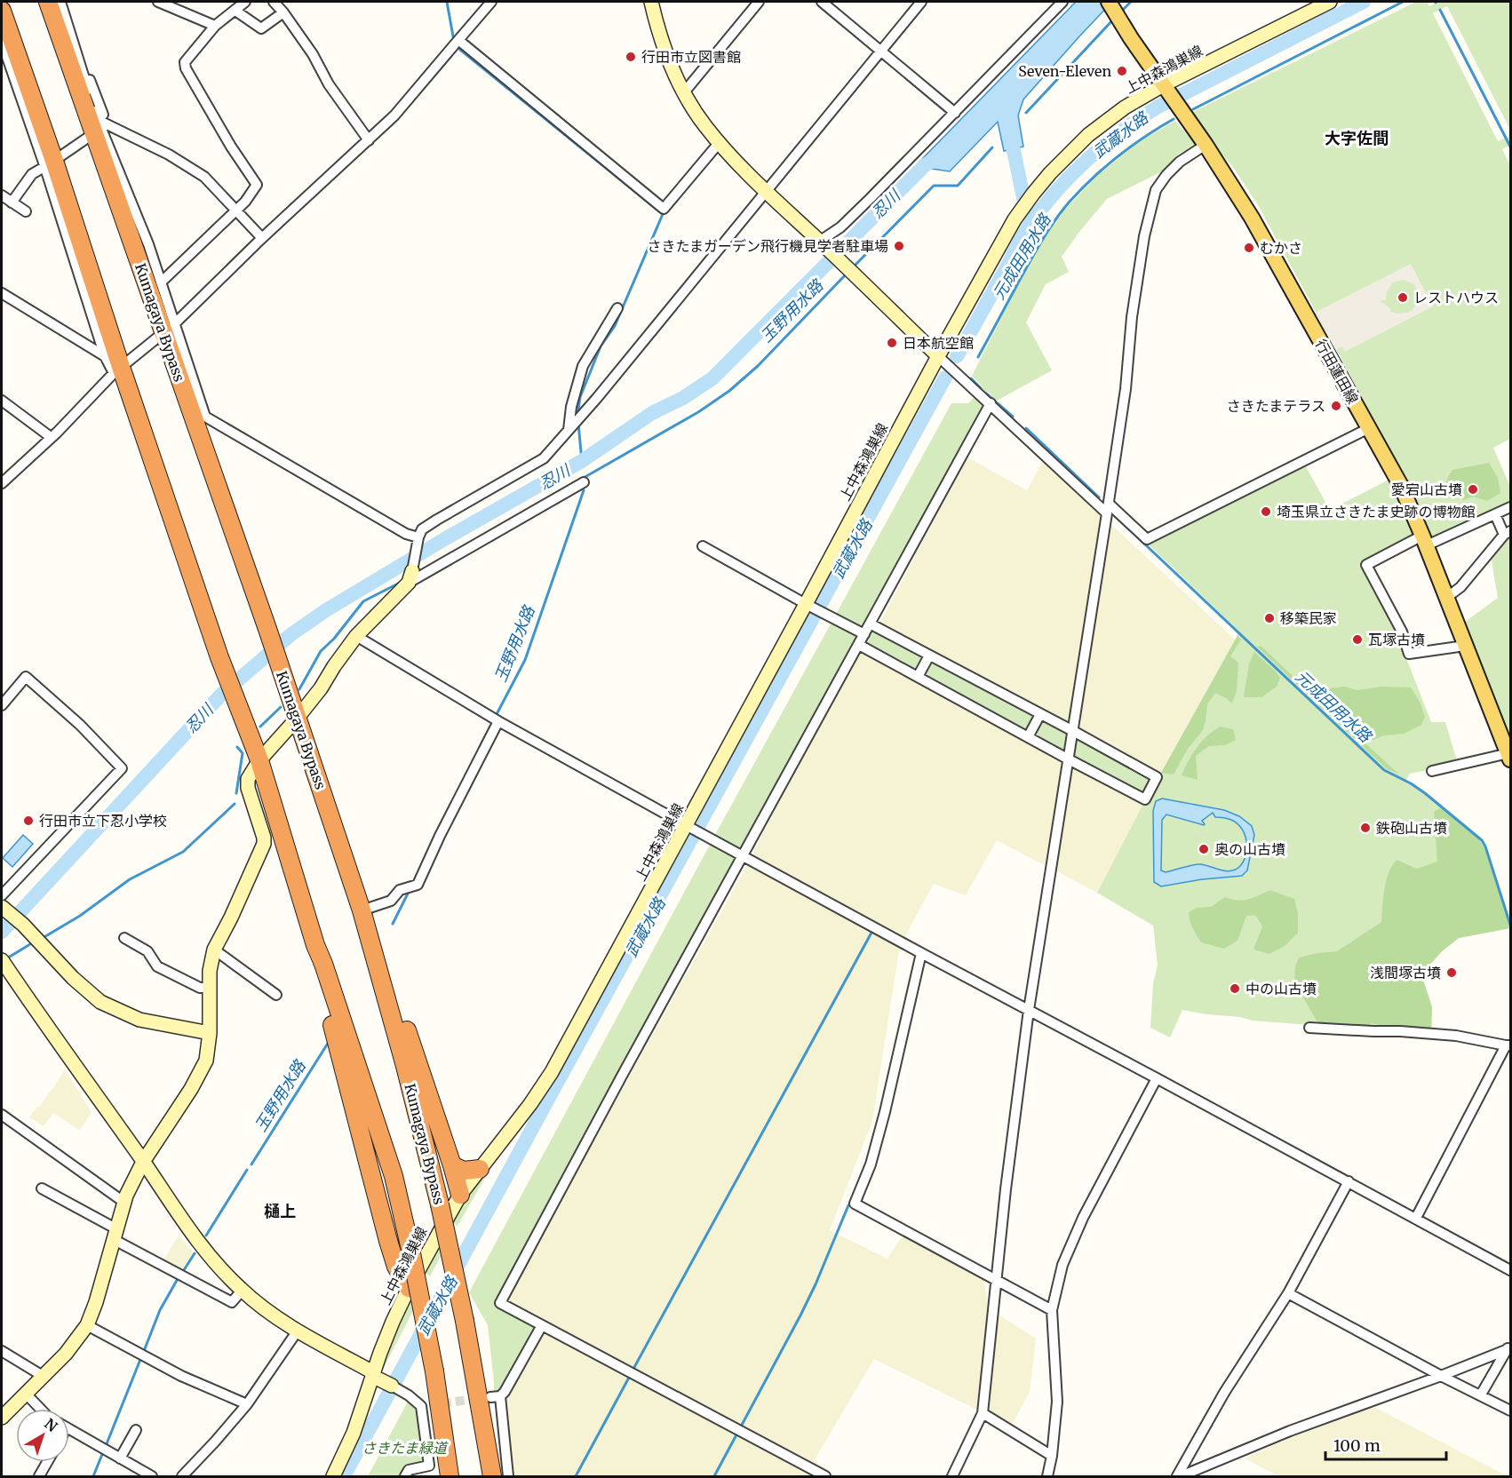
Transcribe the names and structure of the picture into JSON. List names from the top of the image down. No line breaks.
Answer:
{"streets":{"highway":["Kumagaya Bypass"],"main road":["行田蓮田線"],"street":["上中森鴻巣線"]},"crossings":[["上中森鴻巣線","行田蓮田線"]],"districts":["大字佐間","樋上"],"water":["武蔵水路","忍川","元成田用水路","玉野用水路"],"parks":["さきたま緑道"],"places":["行田市立図書館","Seven-Eleven","さきたまガーデン飛行機見学者駐車場","むかさ","レストハウス","日本航空館","さきたまテラス","愛宕山古墳","埼玉県立さきたま史跡の博物館","移築民家","瓦塚古墳","行田市立下忍小学校","鉄砲山古墳","奥の山古墳","浅間塚古墳","中の山古墳"],"scale_bar":"100 m","north":"top right"}
